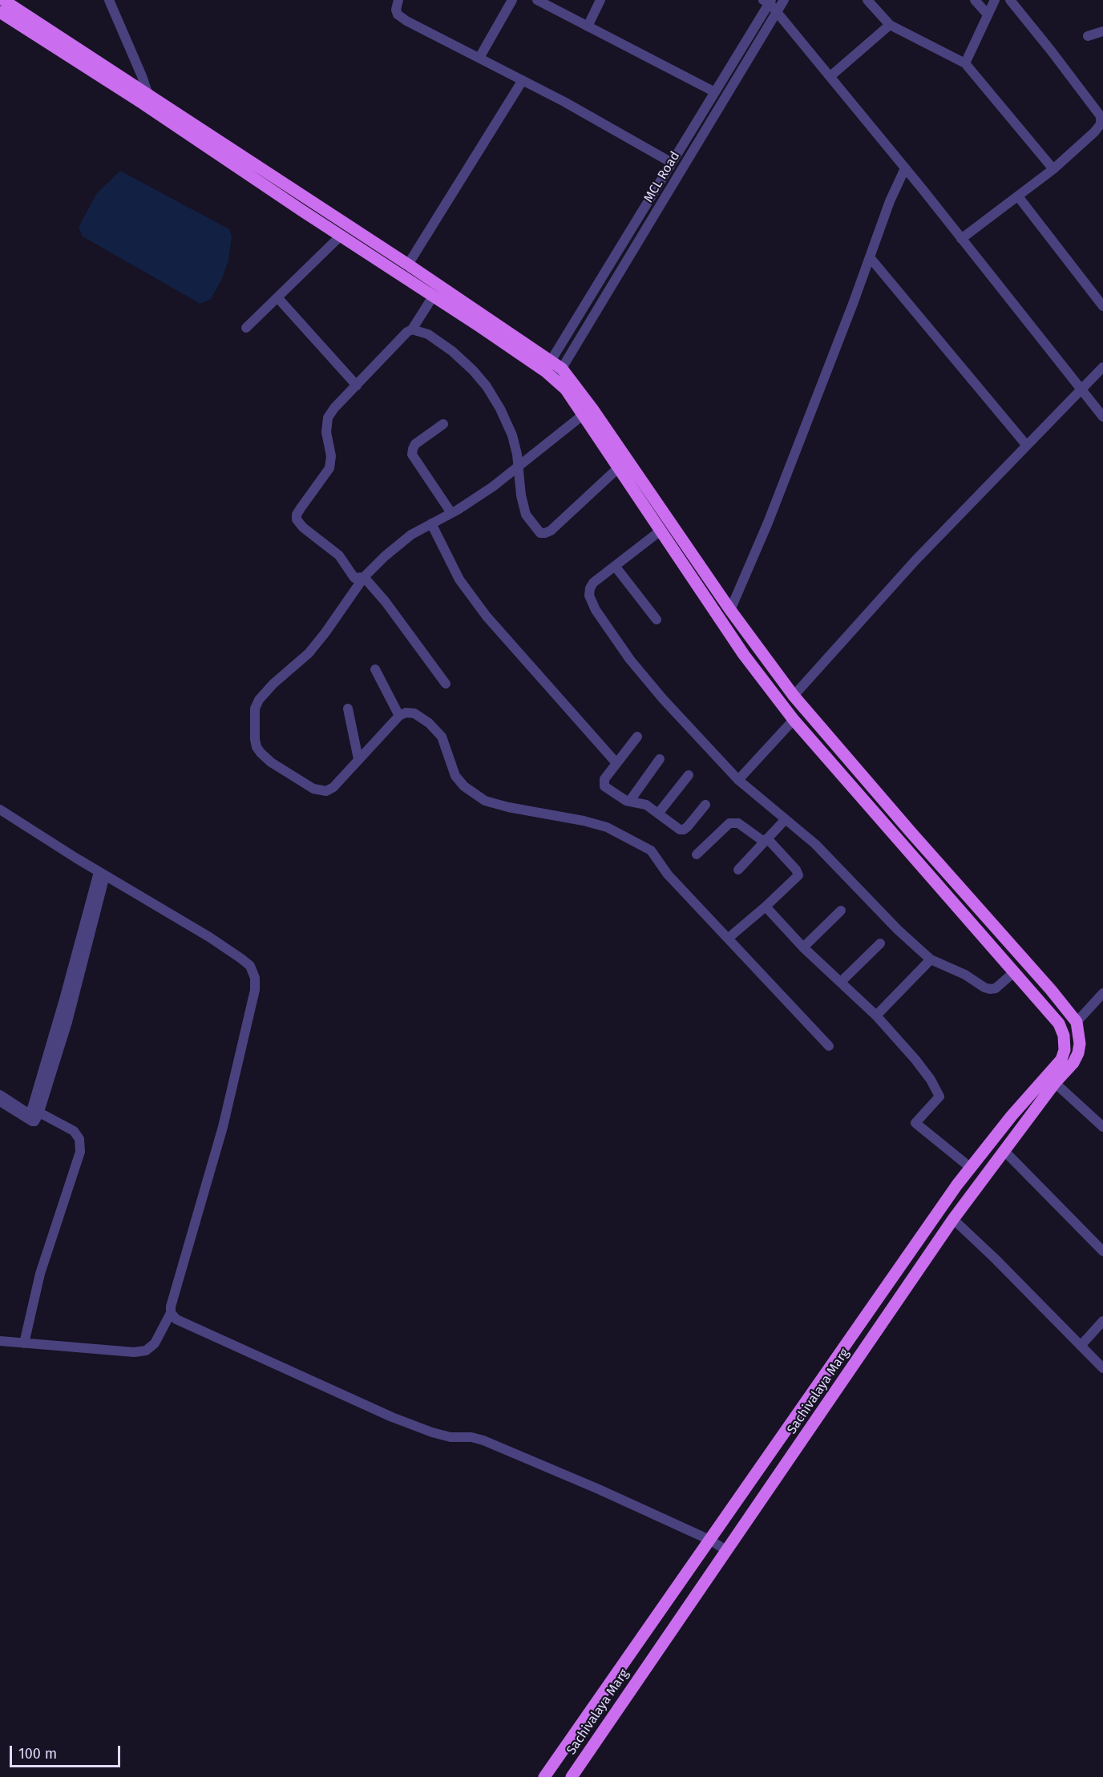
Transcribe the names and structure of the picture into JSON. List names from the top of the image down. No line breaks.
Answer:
{"streets":{"main road":["Sachivalaya Marg"],"street":["MCL Road"]},"scale_bar":"100 m"}
